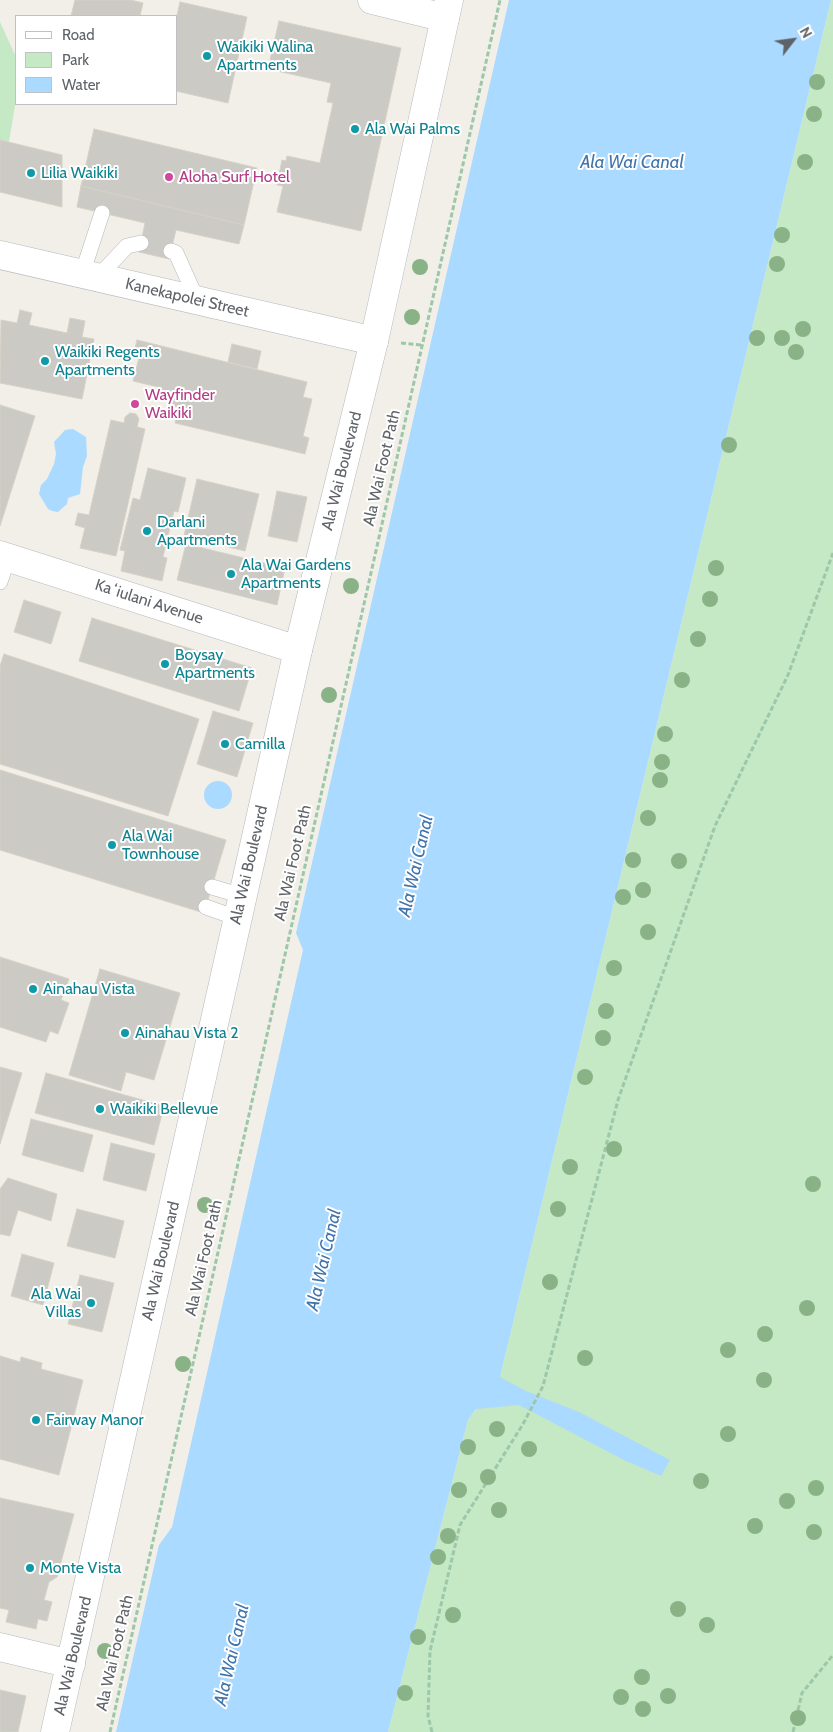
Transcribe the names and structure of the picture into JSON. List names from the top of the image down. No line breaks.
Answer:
{"streets":{"main road":["Kanekapolei Street","Ala Wai Boulevard","Kaʻiulani Avenue"],"path":["Ala Wai Foot Path"]},"crossings":[["Kanekapolei Street","Ala Wai Boulevard"],["Ala Wai Boulevard","Kaʻiulani Avenue"]],"water":["Ala Wai Canal"],"places":["Waikiki Walina Apartments","Ala Wai Palms","Lilia Waikiki","Aloha Surf Hotel","Waikiki Regents Apartments","Wayfinder Waikiki","Darlani Apartments","Ala Wai Gardens Apartments","Boysay Apartments","Camilla","Ala Wai Townhouse","Ainahau Vista","Ainahau Vista 2","Waikiki Bellevue","Ala Wai Villas","Fairway Manor","Monte Vista"],"legend":["Road","Park","Water"],"north":"top right"}
